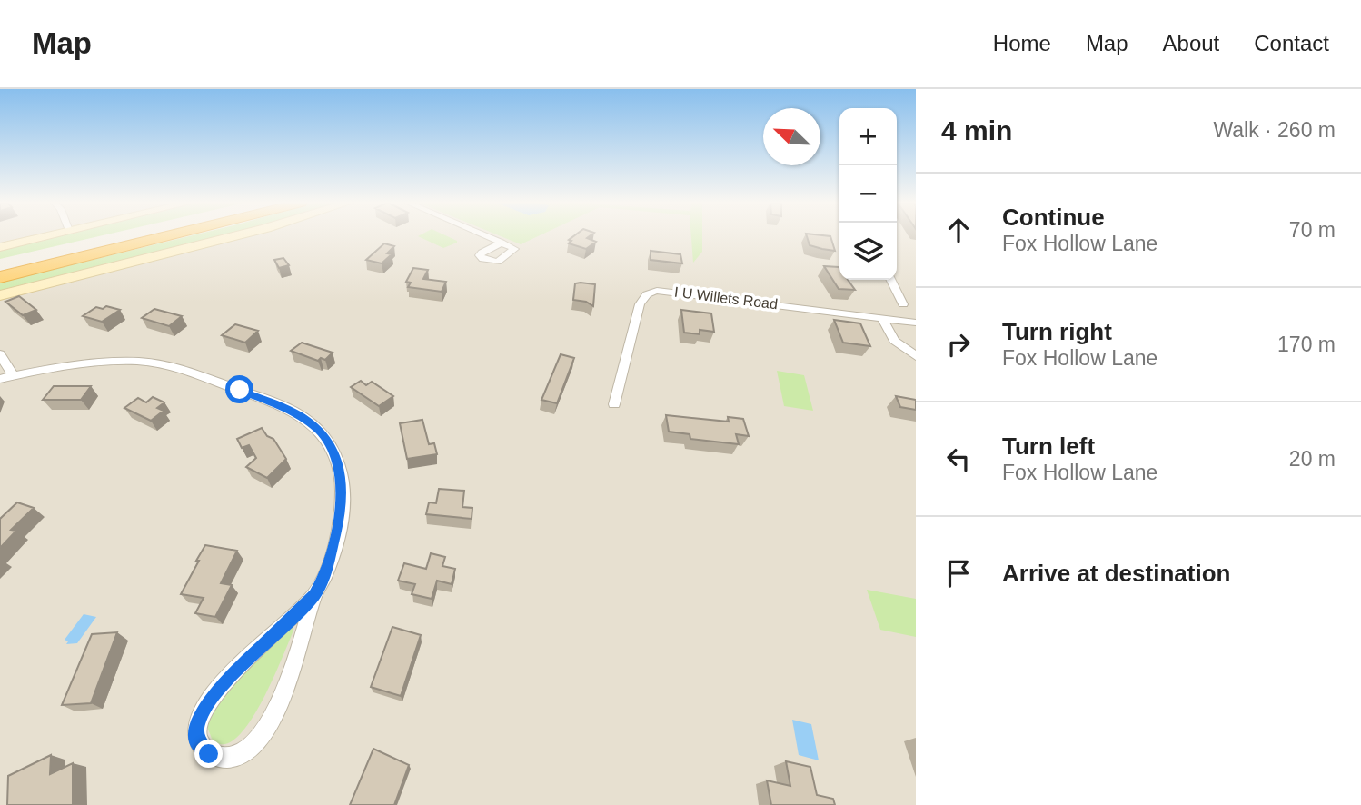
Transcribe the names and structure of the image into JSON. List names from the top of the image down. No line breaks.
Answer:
{"streets":{"street":["I U Willets Road"]},"north":"top left","page":{"header":"Map","nav":["Home","Map","About","Contact"],"heading":["4 min","Walk · 260 m"],"map_buttons":["+","−"],"list":[["Continue","Fox Hollow Lane","70 m"],["Turn right","Fox Hollow Lane","170 m"],["Turn left","Fox Hollow Lane","20 m"],"Arrive at destination"]}}
